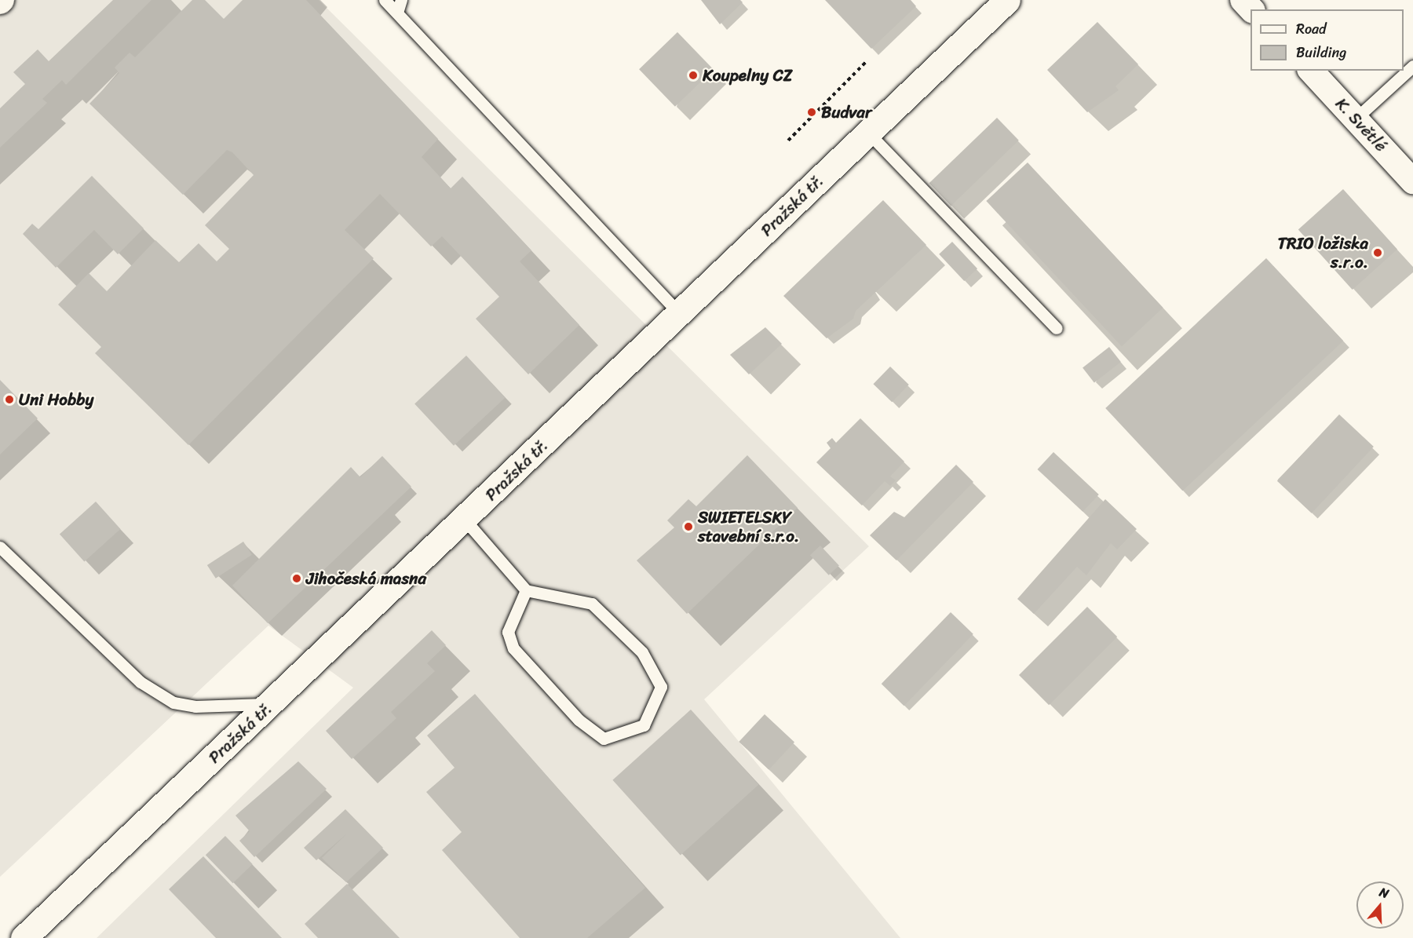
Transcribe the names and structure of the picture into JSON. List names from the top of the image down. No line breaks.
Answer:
{"streets":{"main road":["Pražská tř."],"street":["K. Světlé"]},"places":["Koupelny CZ","Budvar","TRIO ložiska s.r.o.","Uni Hobby","SWIETELSKY stavební s.r.o.","Jihočeská masna"],"legend":["Road","Building"],"north":"top"}
